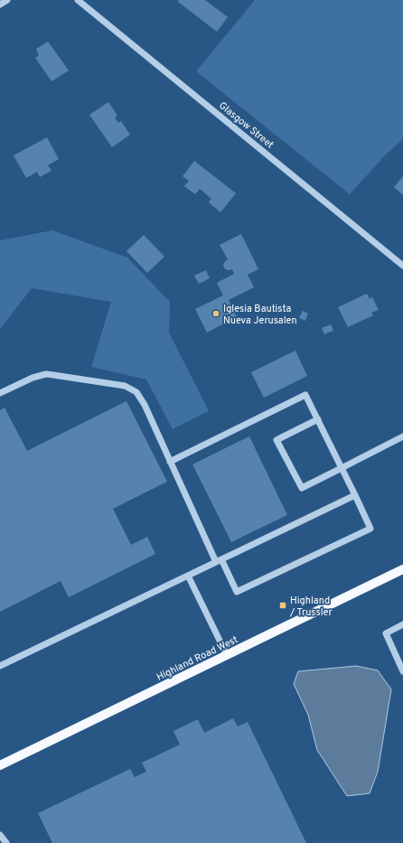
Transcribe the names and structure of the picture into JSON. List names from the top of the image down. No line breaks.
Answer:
{"streets":{"main road":["Highland Road West"],"street":["Glasgow Street"]},"places":{"other":["Iglesia Bautista Nueva Jerusalen"],"transit":["Highland / Trussler"]}}
